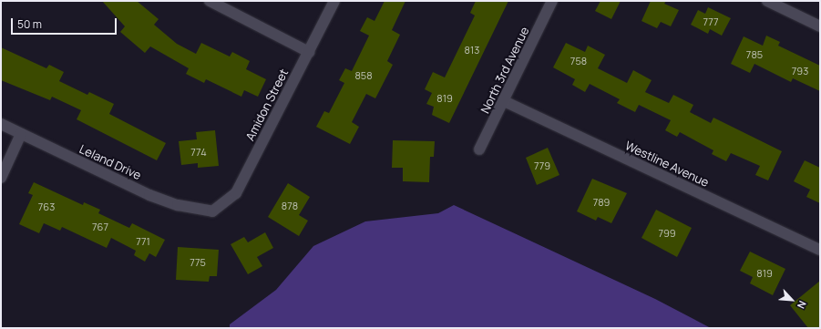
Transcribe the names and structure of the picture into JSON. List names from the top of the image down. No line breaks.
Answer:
{"streets":{"street":["North 3rd Avenue","Amidon Street","Leland Drive","Westline Avenue"]},"crossings":[["North 3rd Avenue","Westline Avenue"],["Amidon Street","Leland Drive"]],"house_numbers":["777","813","785","758","793","858","819","774","779","789","878","763","767","799","771","775","819"],"scale_bar":"50 m","north":"bottom right"}
